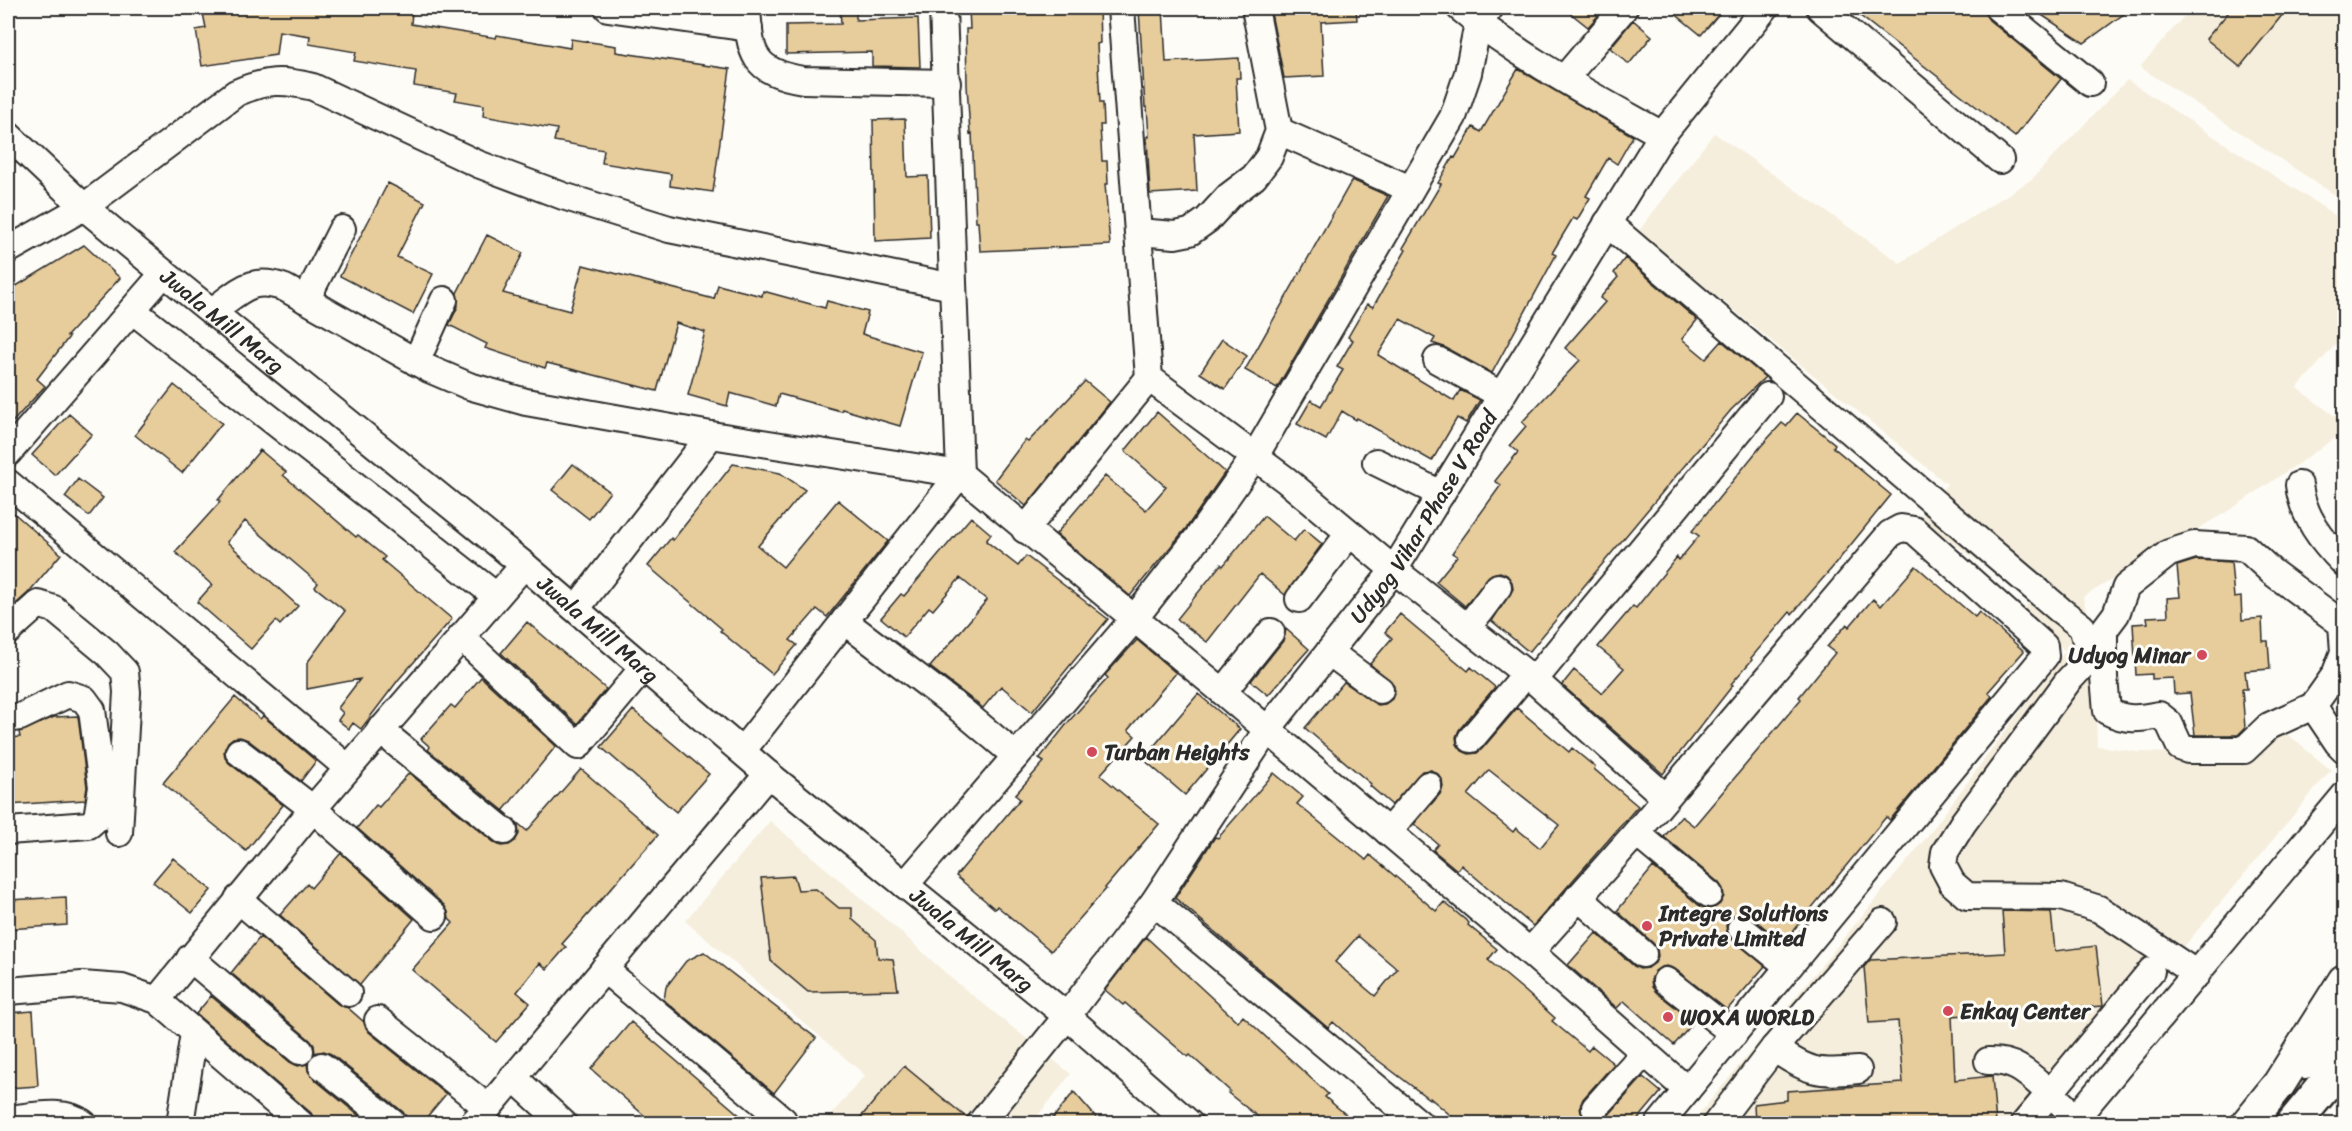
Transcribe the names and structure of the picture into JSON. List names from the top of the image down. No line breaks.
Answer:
{"streets":{"street":["Jwala Mill Marg","Udyog Vihar Phase V Road"]},"crossings":[["Jwala Mill Marg","Udyog Vihar Phase V Road"]],"places":["Udyog Minar","Turban Heights","Integre Solutions Private Limited","Enkay Center","WOXA WORLD"]}
